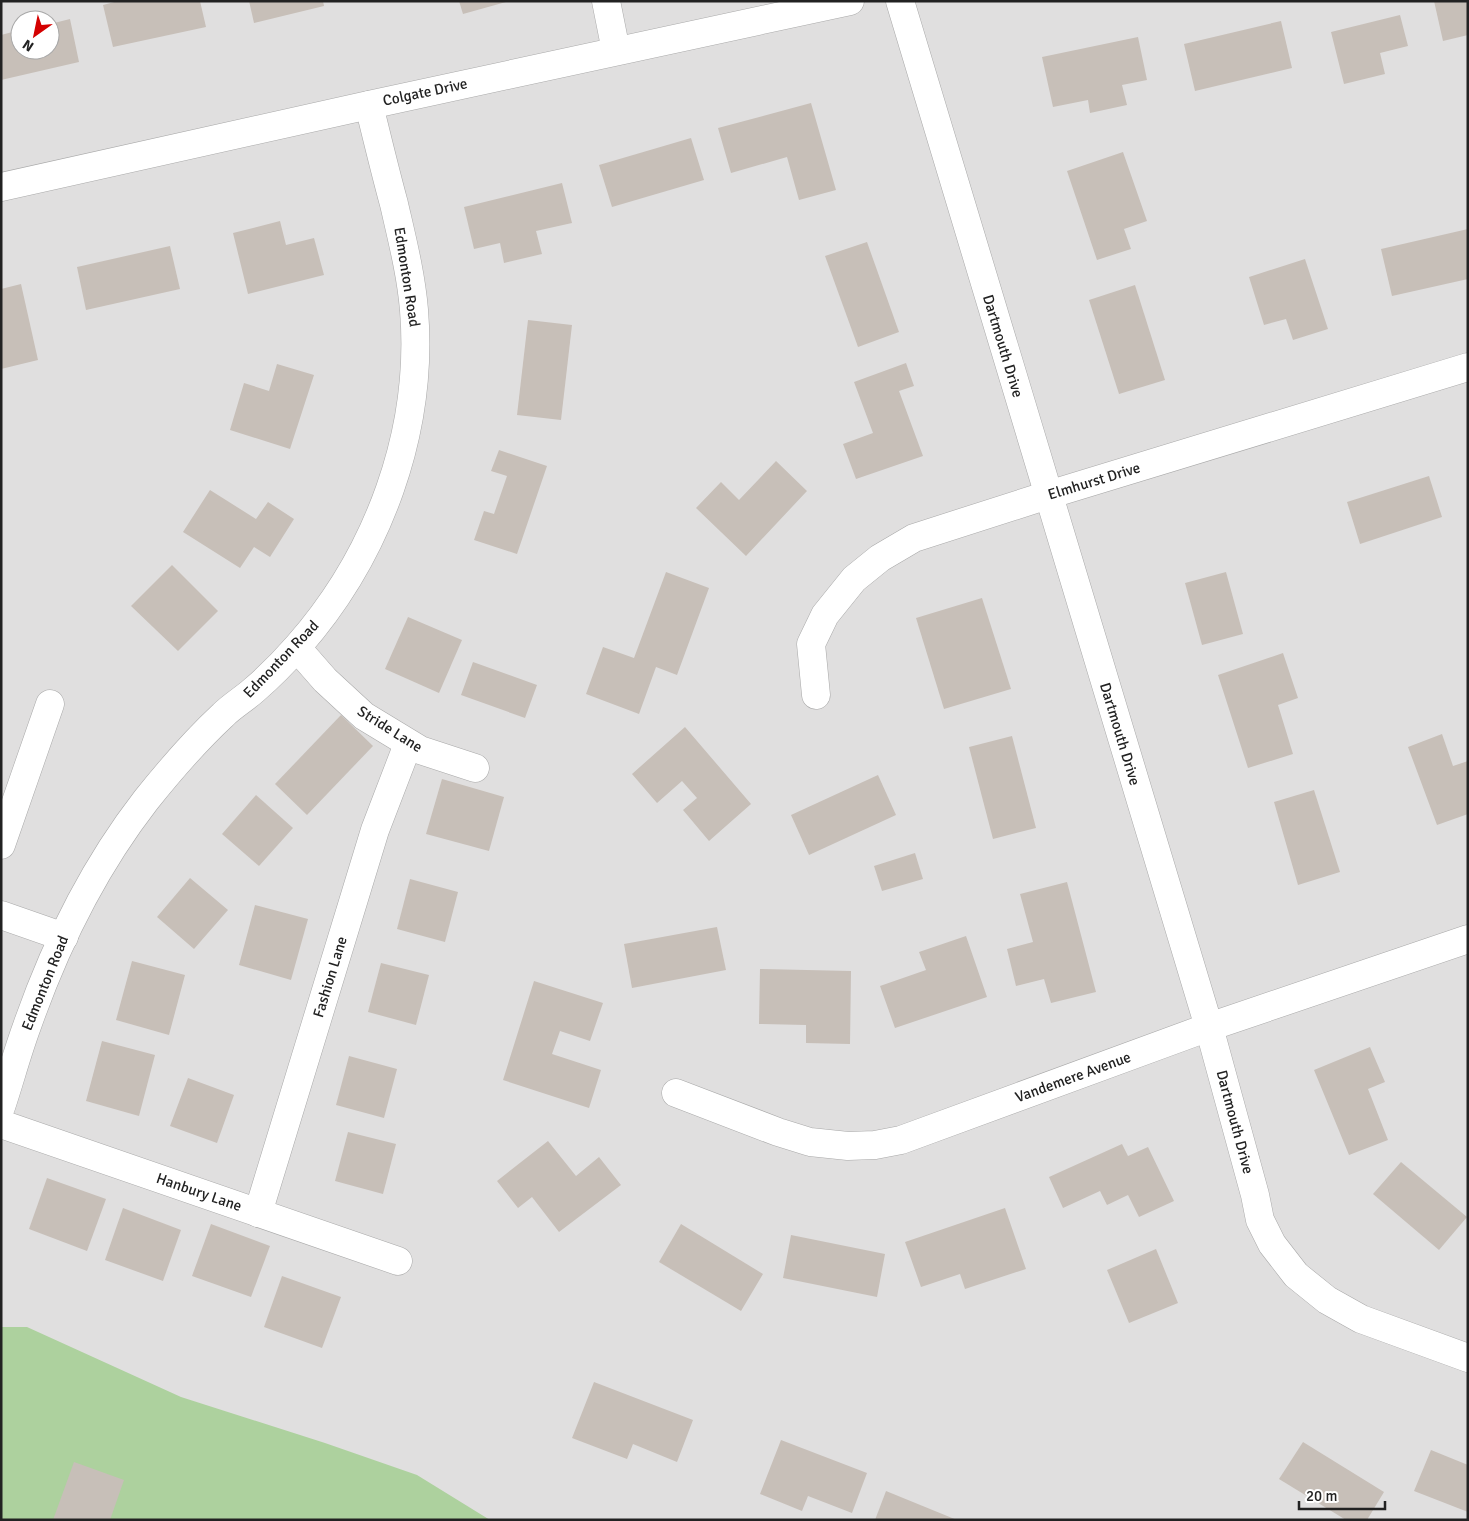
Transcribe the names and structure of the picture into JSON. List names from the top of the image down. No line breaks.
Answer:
{"streets":{"street":["Colgate Drive","Edmonton Road","Dartmouth Drive","Elmhurst Drive","Stride Lane","Fashion Lane","Vandemere Avenue","Hanbury Lane"]},"crossings":[["Colgate Drive","Edmonton Road"],["Edmonton Road","Stride Lane"],["Dartmouth Drive","Elmhurst Drive"],["Dartmouth Drive","Vandemere Avenue"],["Stride Lane","Fashion Lane"],["Fashion Lane","Hanbury Lane"]],"scale_bar":"20 m","north":"bottom left"}
